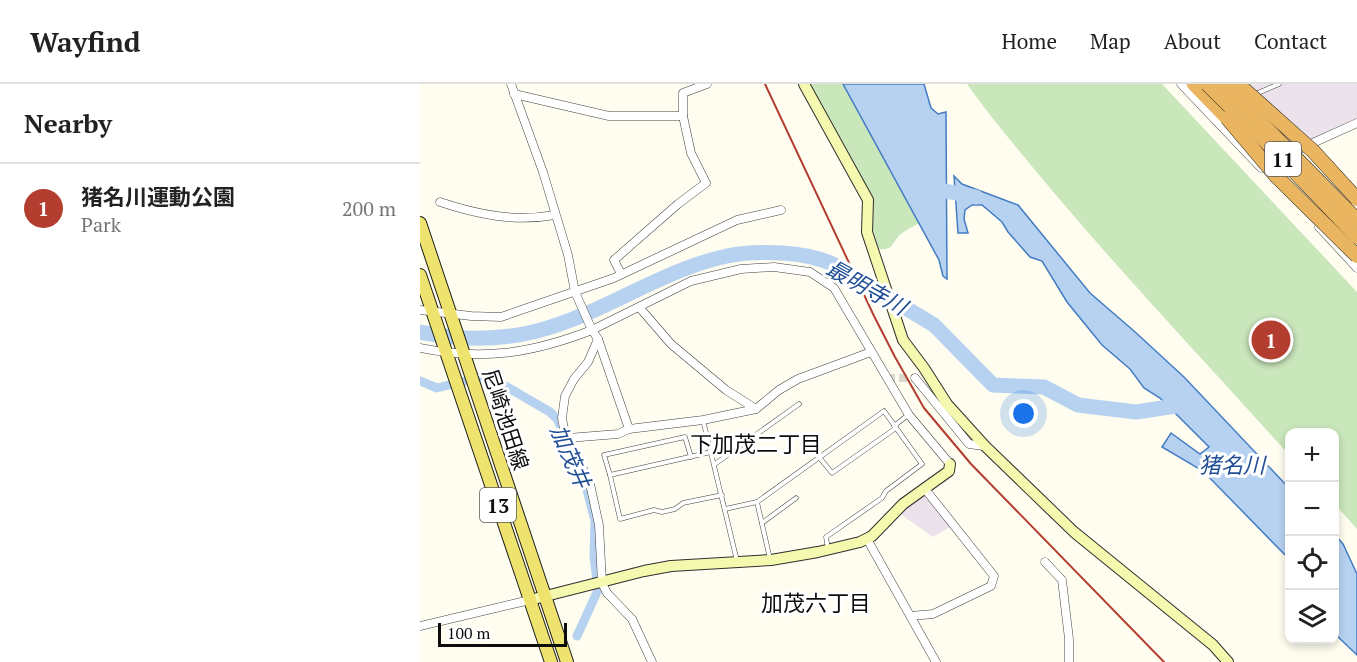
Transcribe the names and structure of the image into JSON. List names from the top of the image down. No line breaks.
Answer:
{"streets":{"highway":["11"],"main road":["尼崎池田線","13"]},"districts":["下加茂二丁目","加茂六丁目"],"water":["最明寺川","加茂井","猪名川"],"scale_bar":"100 m","page":{"header":"Wayfind","nav":["Home","Map","About","Contact"],"heading":"Nearby","list":[{"mark":"1","name":"猪名川運動公園","note":"Park","value":"200 m"}],"pins":"1","map_buttons":["+","−"],"scale":"100 m"}}
